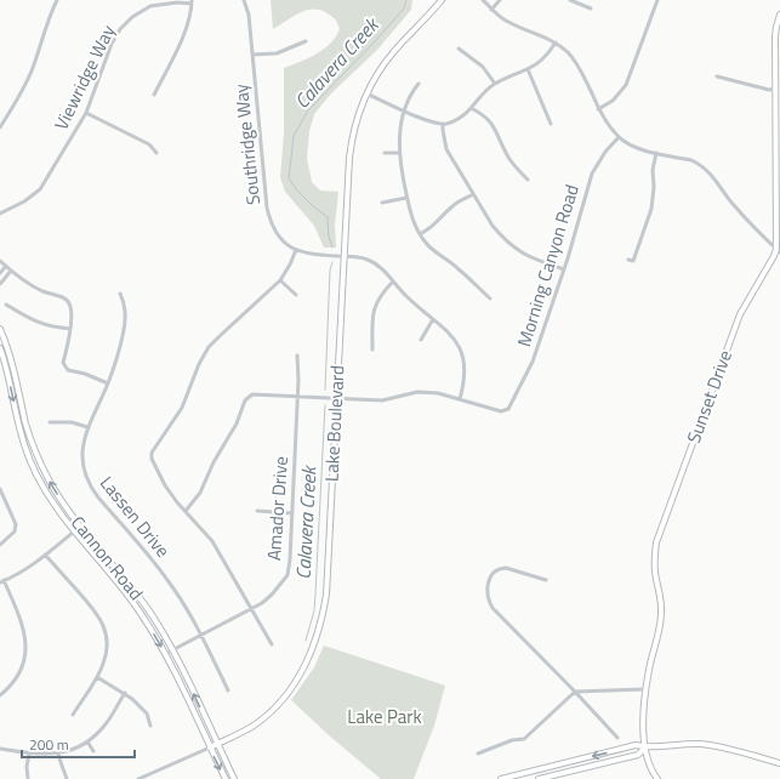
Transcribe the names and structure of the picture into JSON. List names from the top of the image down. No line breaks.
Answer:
{"streets":{"main road":["Sunset Drive","Lake Boulevard","Cannon Road"],"street":["Viewridge Way","Southridge Way","Morning Canyon Road","Amador Drive","Lassen Drive"]},"crossings":[["Southridge Way","Morning Canyon Road"],["Southridge Way","Lake Boulevard"],["Lake Boulevard","Cannon Road"],["Amador Drive","Lassen Drive"],["Amador Drive","Cannon Road"]],"water":["Calavera Creek"],"parks":["Lake Park"],"scale_bar":"200 m"}
